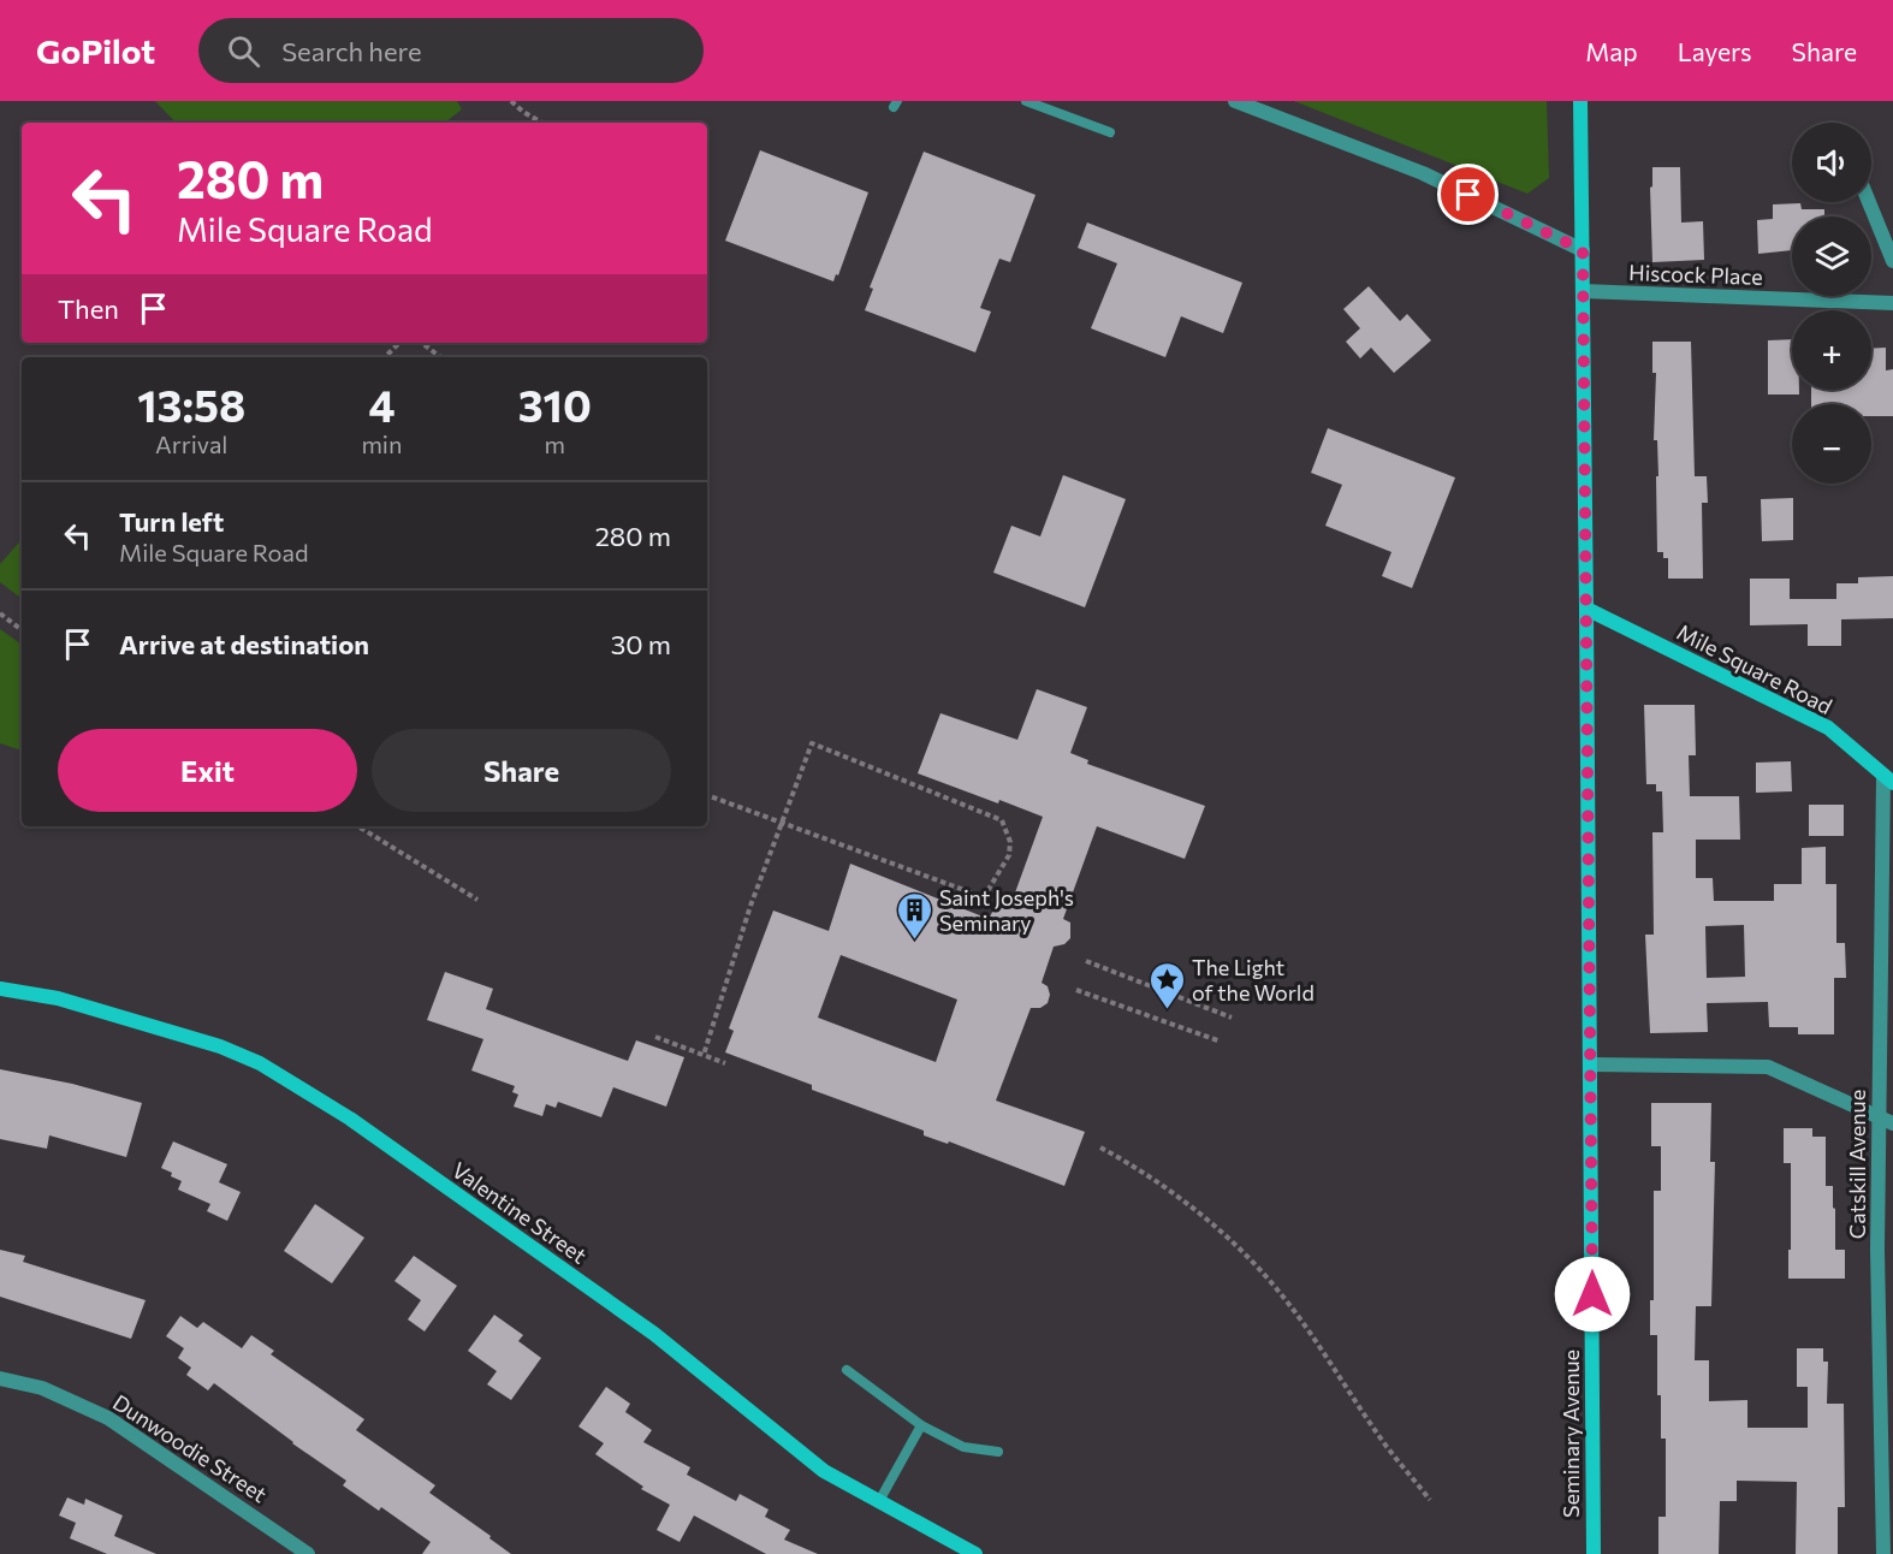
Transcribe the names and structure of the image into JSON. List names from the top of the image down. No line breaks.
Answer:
{"streets":{"street":["Hiscock Place","Mile Square Road","Catskill Avenue","Valentine Street","Seminary Avenue","Dunwoodie Street"]},"crossings":[["Hiscock Place","Seminary Avenue"],["Mile Square Road","Catskill Avenue"],["Mile Square Road","Seminary Avenue"]],"places":{"building":["Saint Joseph's Seminary"],"place":["The Light of the World"]},"page":{"header":"GoPilot","search":"Search here","nav":["Map","Layers","Share"],"map_buttons":["+","−"],"turn":["280 m","Mile Square Road"],"then":"Then","eta":["13:58","Arrival","4","min","310","m"],"list":[{"name":"Turn left","note":"Mile Square Road","value":"280 m"},{"name":"Arrive at destination","value":"30 m"}],"buttons":["Exit","Share"]}}
